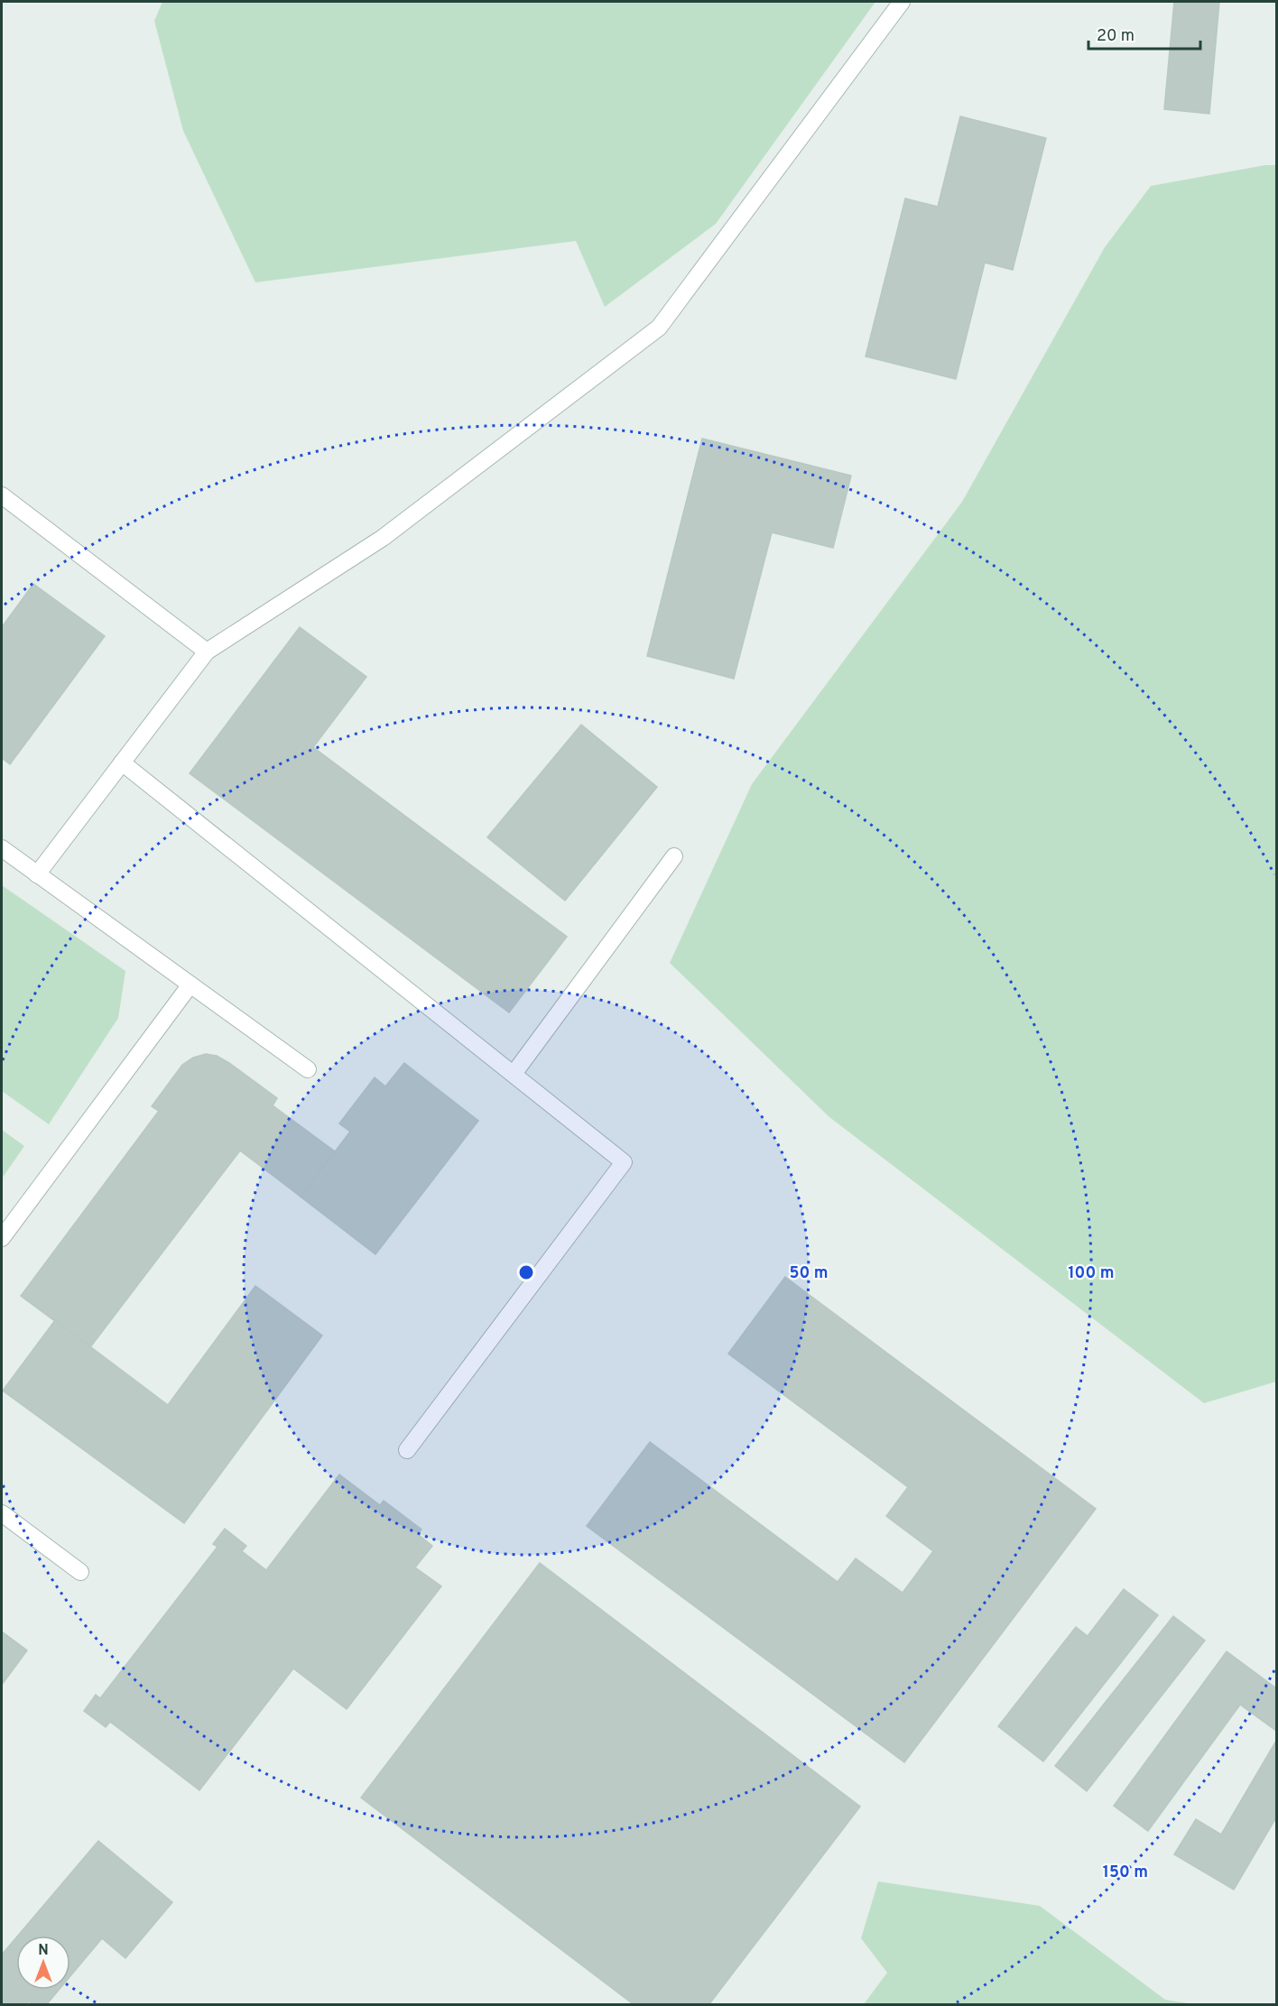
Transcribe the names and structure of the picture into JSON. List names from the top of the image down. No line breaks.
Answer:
{"scale_bar":"20 m","north":"top","rings":["50 m","100 m","150 m"]}
